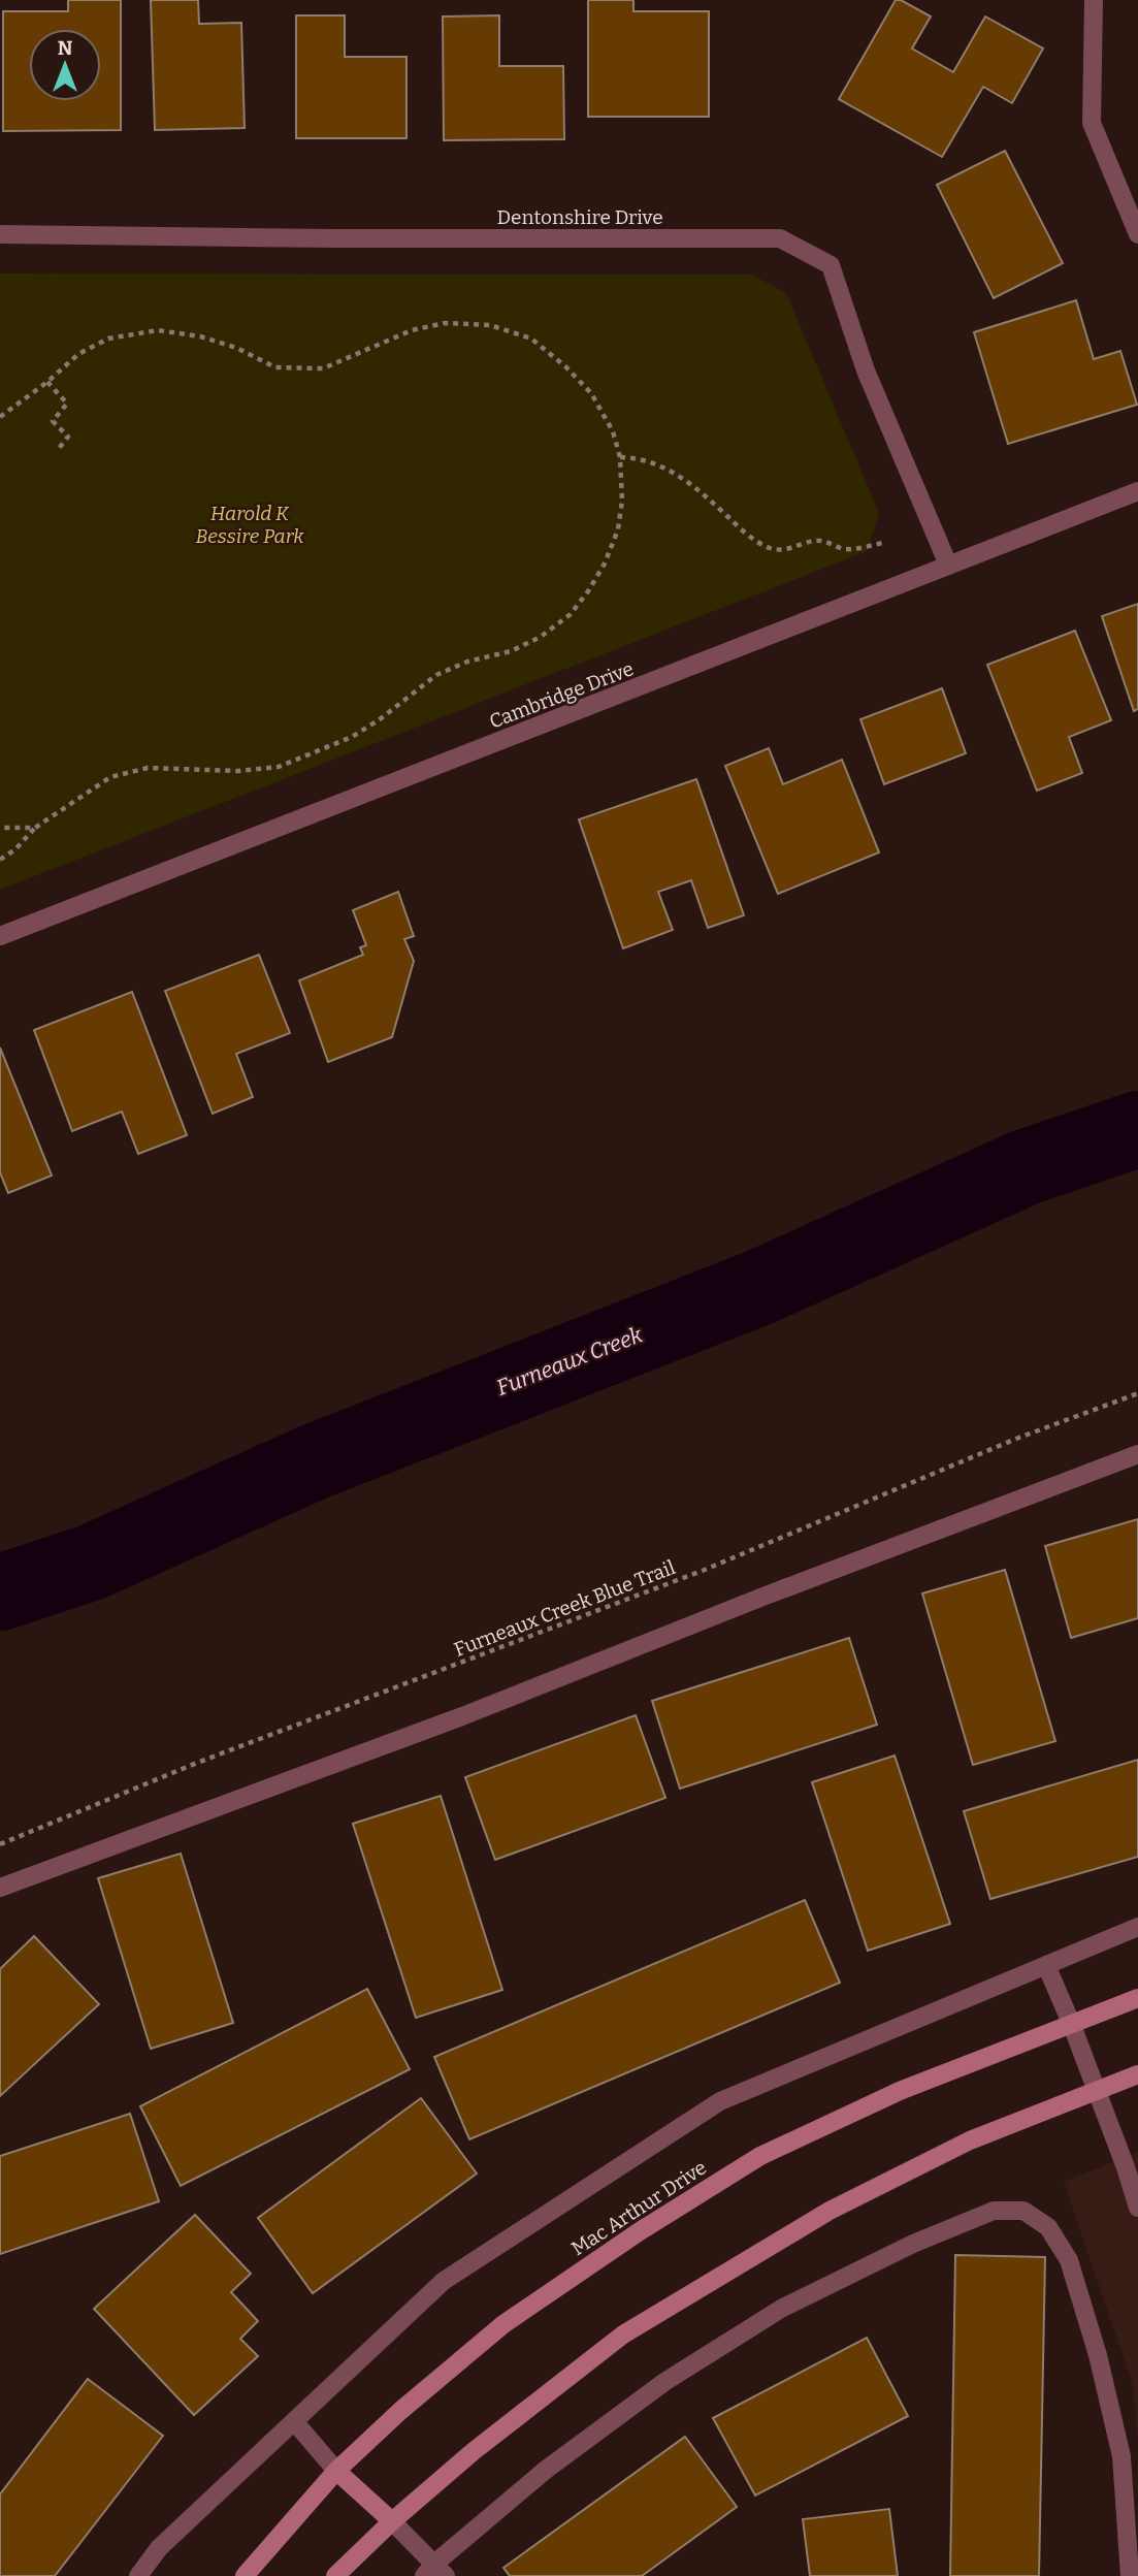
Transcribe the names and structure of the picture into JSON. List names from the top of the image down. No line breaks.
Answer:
{"streets":{"street":["Dentonshire Drive","Cambridge Drive","Mac Arthur Drive"],"path":["Furneaux Creek Blue Trail"]},"crossings":[["Dentonshire Drive","Cambridge Drive"]],"water":["Furneaux Creek"],"parks":["Harold K Bessire Park"],"north":"top"}
